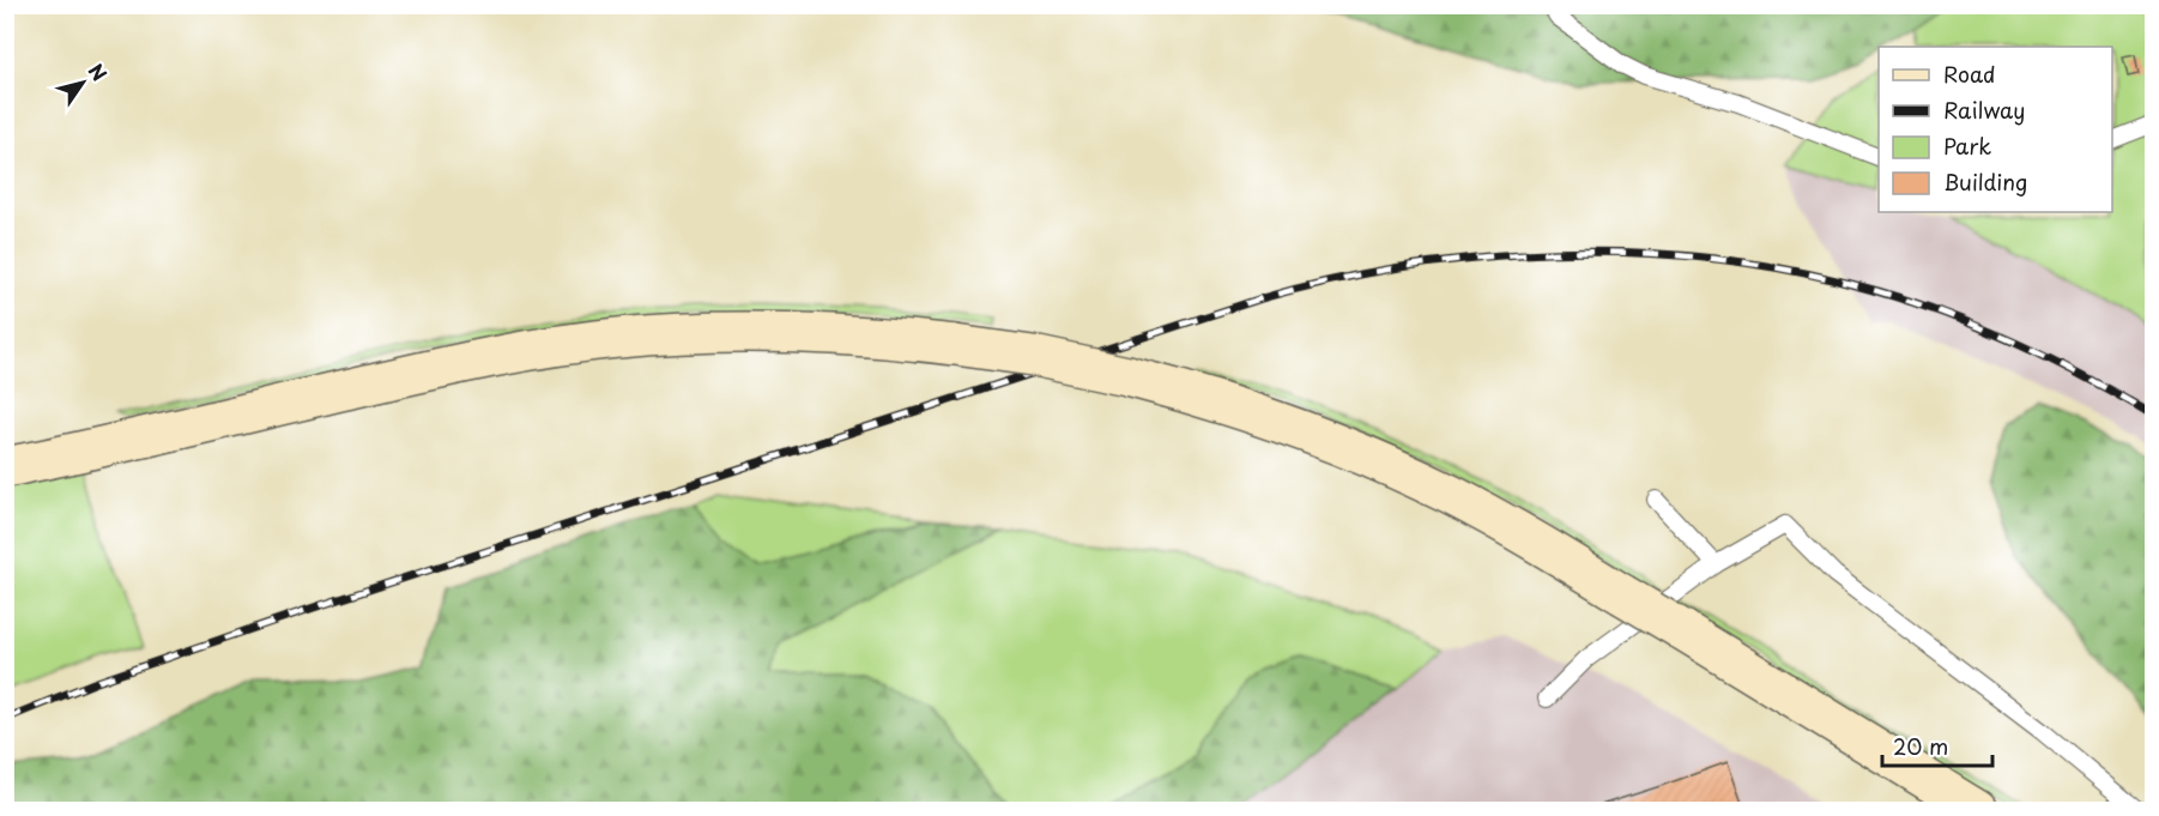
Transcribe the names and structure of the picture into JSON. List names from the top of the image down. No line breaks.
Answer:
{"legend":["Road","Railway","Park","Building"],"scale_bar":"20 m","north":"top right"}
